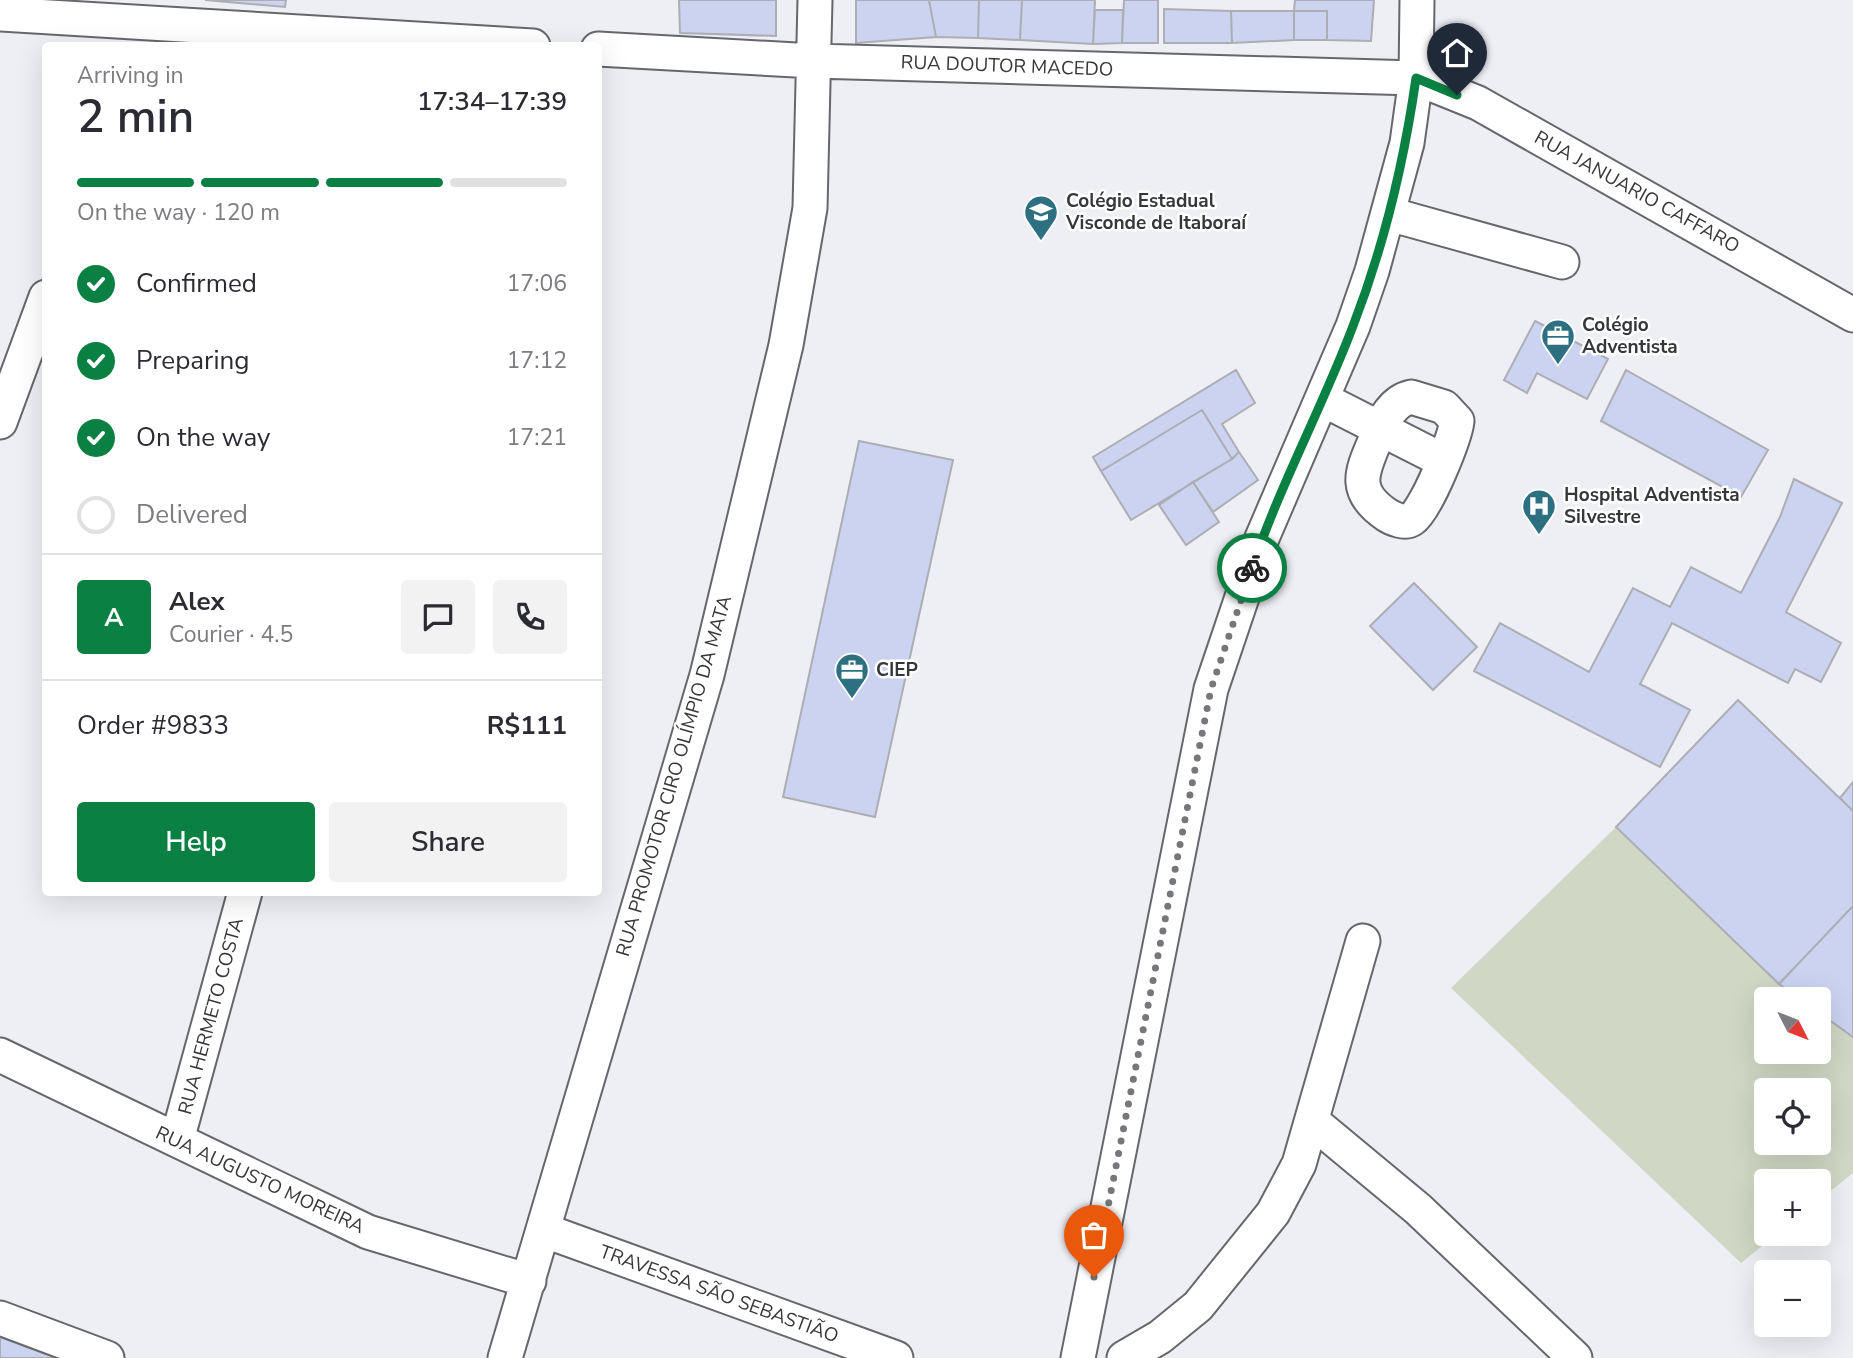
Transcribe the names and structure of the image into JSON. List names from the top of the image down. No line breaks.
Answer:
{"streets":{"street":["RUA DOUTOR MACEDO","RUA JANUARIO CAFFARO","RUA PROMOTOR CIRO OLÍMPIO DA MATA","RUA HERMETO COSTA","RUA AUGUSTO MOREIRA","TRAVESSA SÃO SEBASTIÃO"]},"crossings":[["RUA DOUTOR MACEDO","RUA JANUARIO CAFFARO"],["RUA DOUTOR MACEDO","RUA PROMOTOR CIRO OLÍMPIO DA MATA"],["RUA PROMOTOR CIRO OLÍMPIO DA MATA","RUA AUGUSTO MOREIRA"],["RUA PROMOTOR CIRO OLÍMPIO DA MATA","TRAVESSA SÃO SEBASTIÃO"],["RUA HERMETO COSTA","RUA AUGUSTO MOREIRA"]],"places":{"school or university":["Colégio Estadual Visconde de Itaboraí"],"office":["Colégio Adventista","CIEP"],"hospital":["Hospital Adventista Silvestre"]},"north":"bottom right","page":{"heading":["2 min","Arriving in","17:34–17:39"],"panel":["Alex","Courier · 4.5","Order #9833","R$111"],"bar":"On the way · 120 m","list":[["Confirmed","17:06"],["Preparing","17:12"],["On the way","17:21"],"Delivered"],"round":"A","buttons":["Help","Share"],"map_buttons":["+","−"]}}
